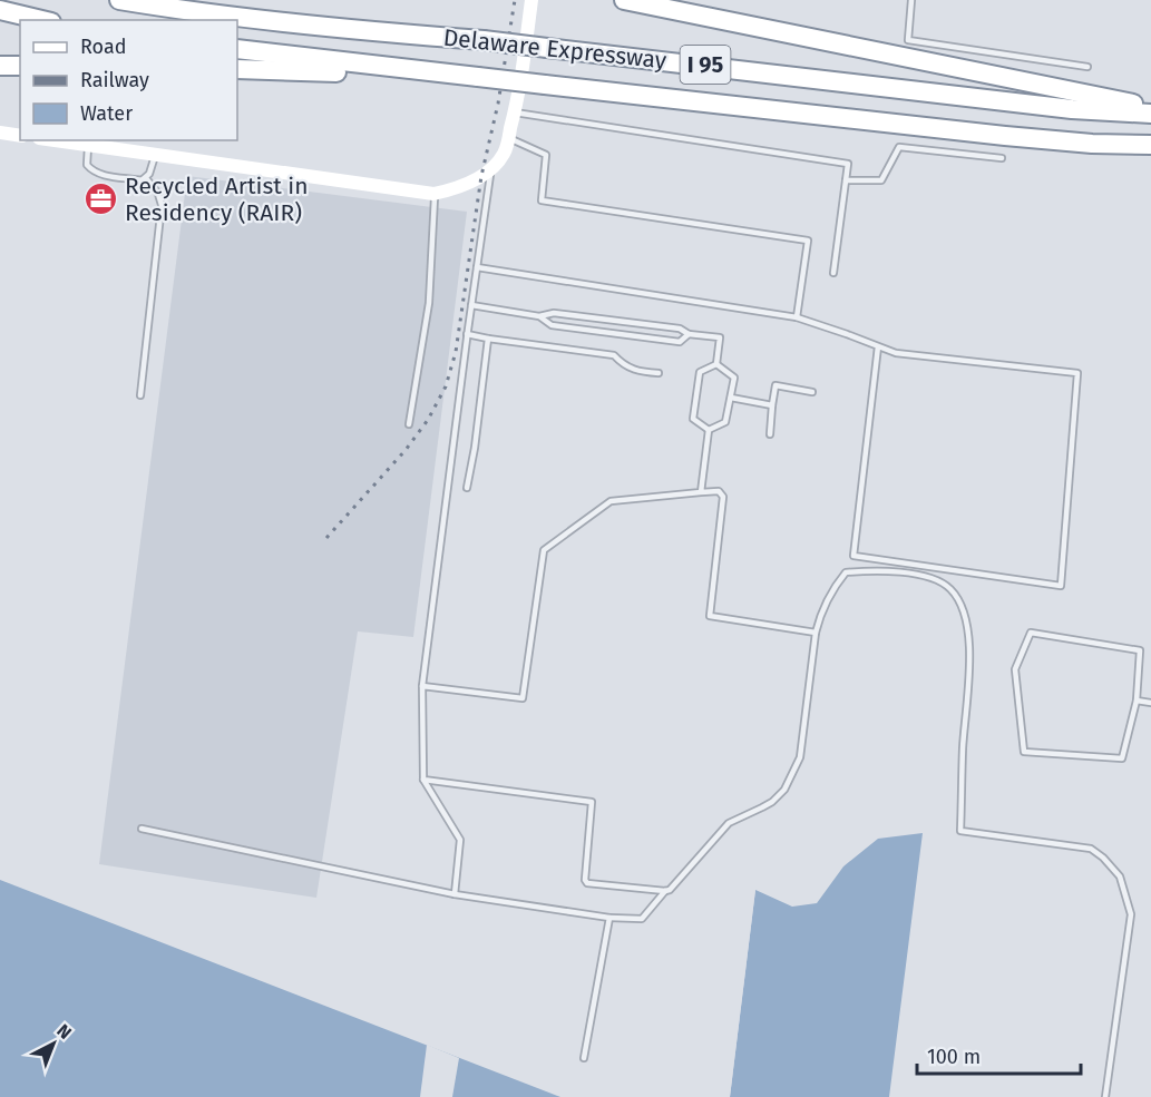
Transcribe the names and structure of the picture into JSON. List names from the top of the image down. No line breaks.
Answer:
{"streets":{"highway":["Delaware Expressway","I 95"]},"places":{"office":["Recycled Artist in Residency (RAIR)"]},"legend":["Road","Railway","Water"],"scale_bar":"100 m","north":"top right"}
